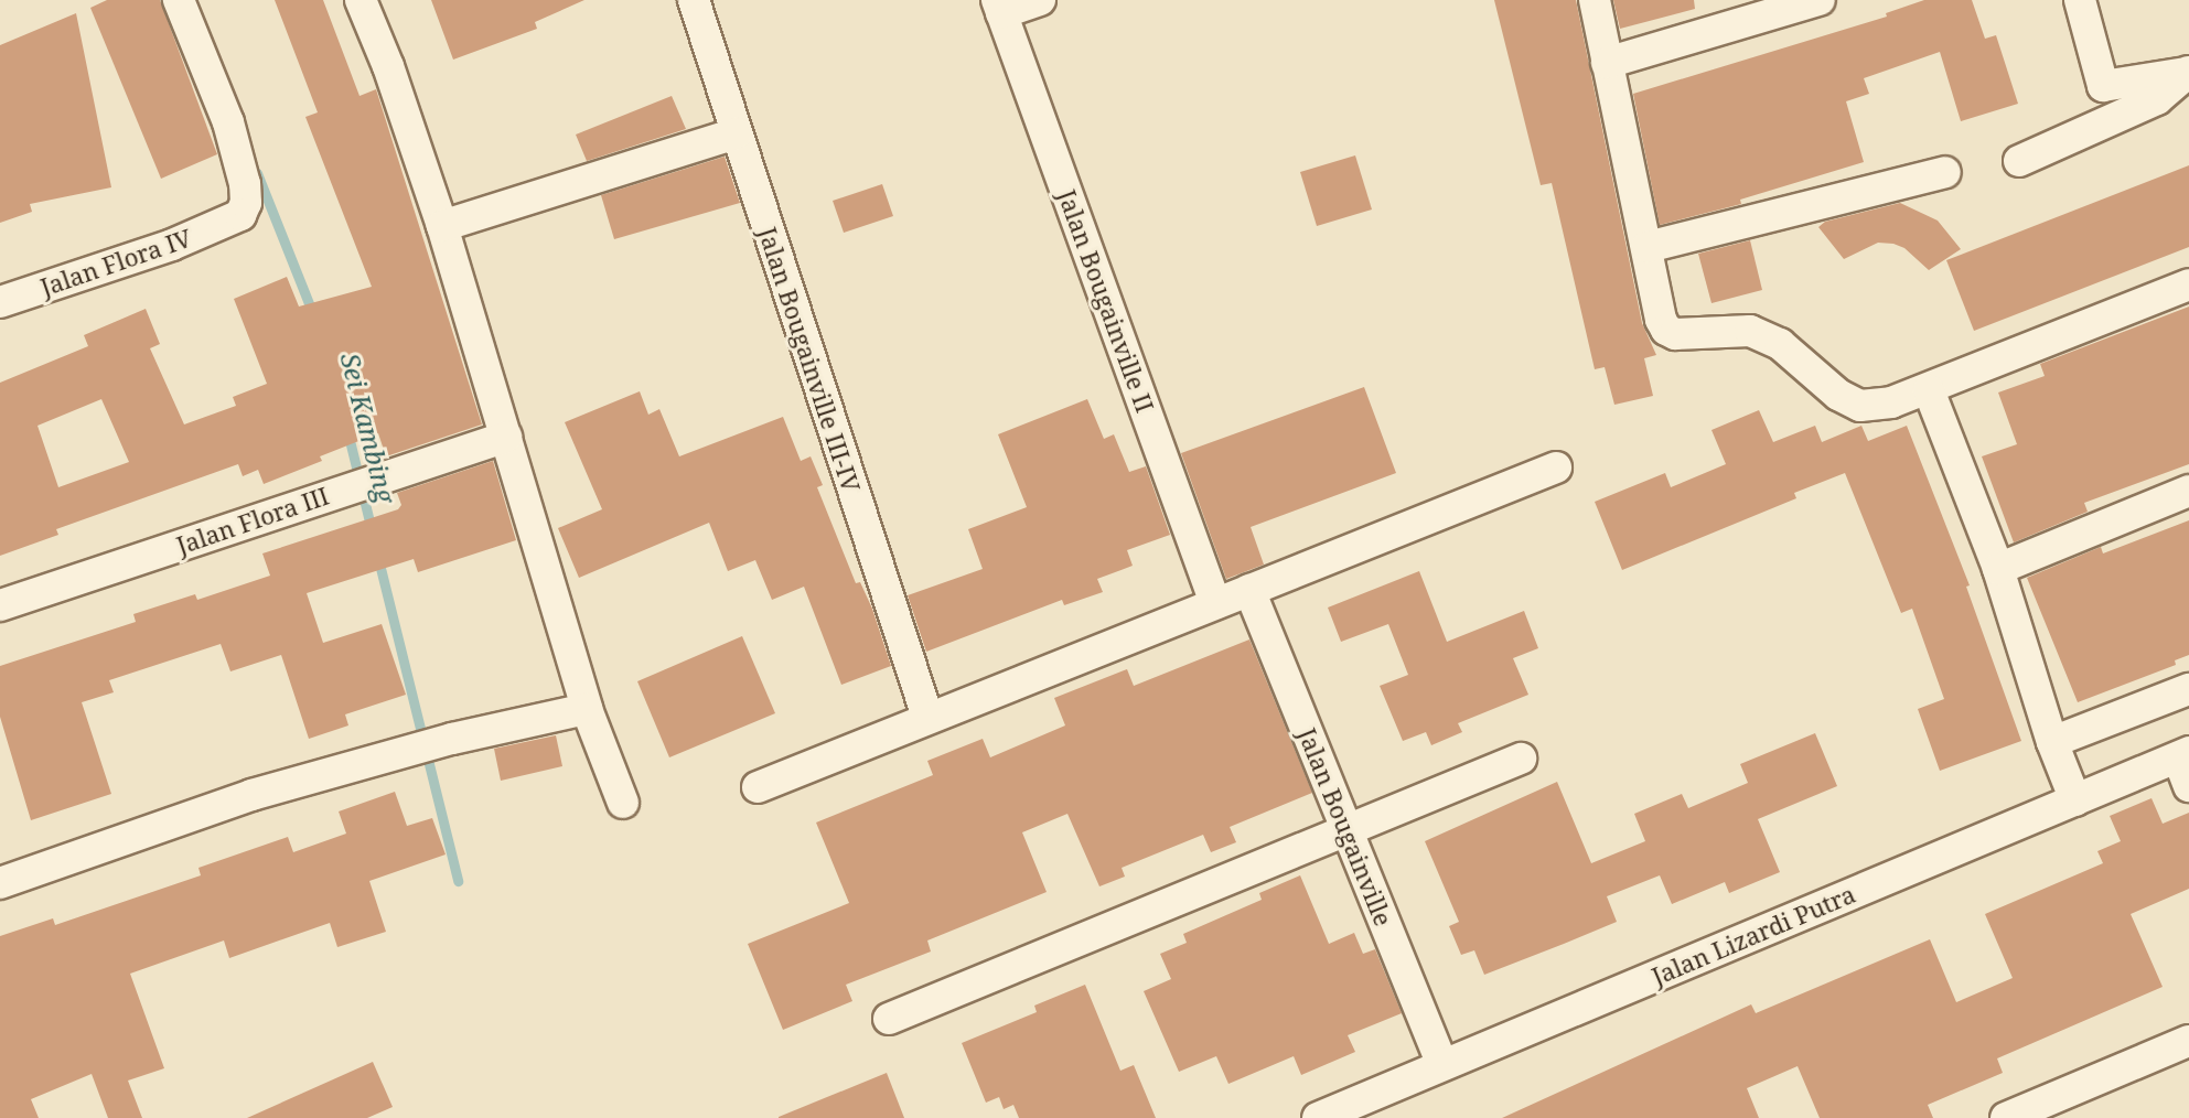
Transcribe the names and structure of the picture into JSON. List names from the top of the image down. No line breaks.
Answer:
{"streets":{"street":["Jalan Flora IV","Jalan Bougainville II","Jalan Bougainville III-IV","Jalan Flora III","Jalan Bougainville","Jalan Lizardi Putra"]},"crossings":[["Jalan Bougainville","Jalan Lizardi Putra"]],"water":["Sei Kambing"]}
